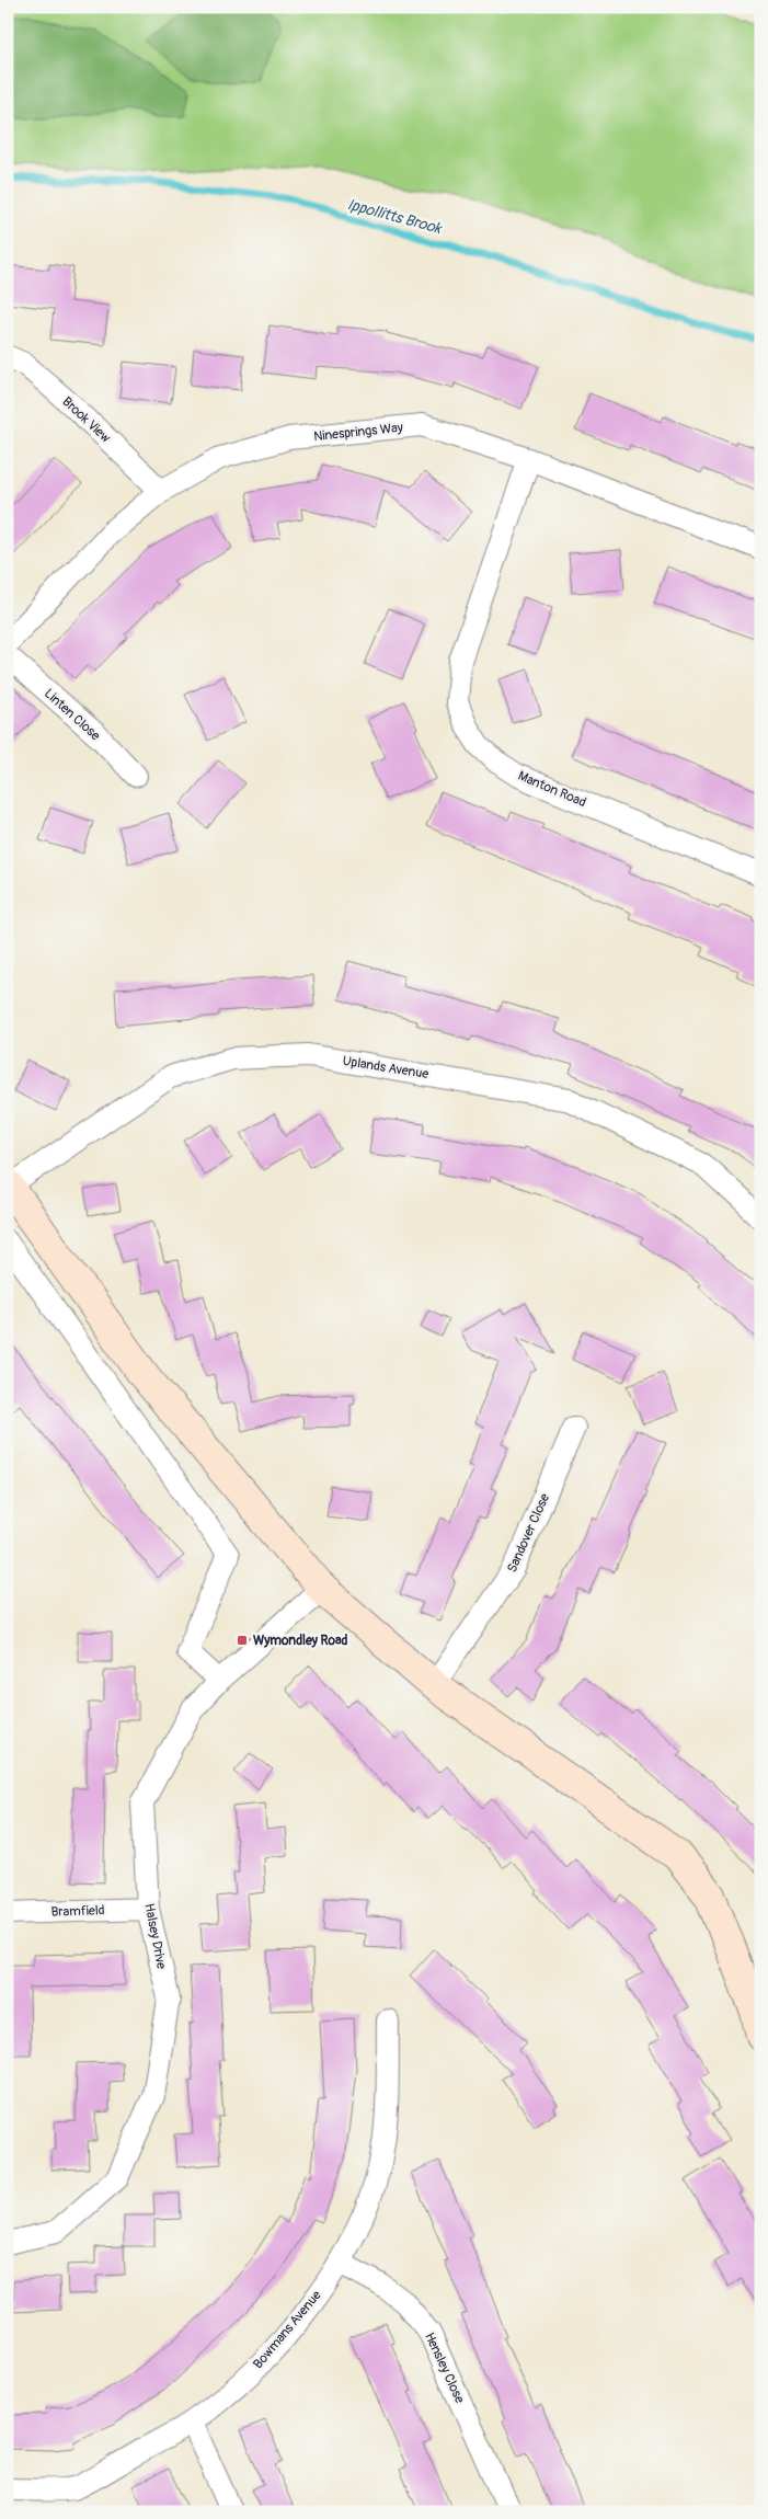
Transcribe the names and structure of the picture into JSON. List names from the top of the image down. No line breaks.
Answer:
{"streets":{"street":["Brook View","Ninesprings Way","Linten Close","Manton Road","Uplands Avenue","Sandover Close","Bramfield","Halsey Drive","Bowmans Avenue","Hensley Close"]},"crossings":[["Brook View","Ninesprings Way"],["Ninesprings Way","Manton Road"],["Bramfield","Halsey Drive"],["Bowmans Avenue","Hensley Close"]],"water":["Ippollitts Brook"],"places":{"transit":["Wymondley Road"]}}
